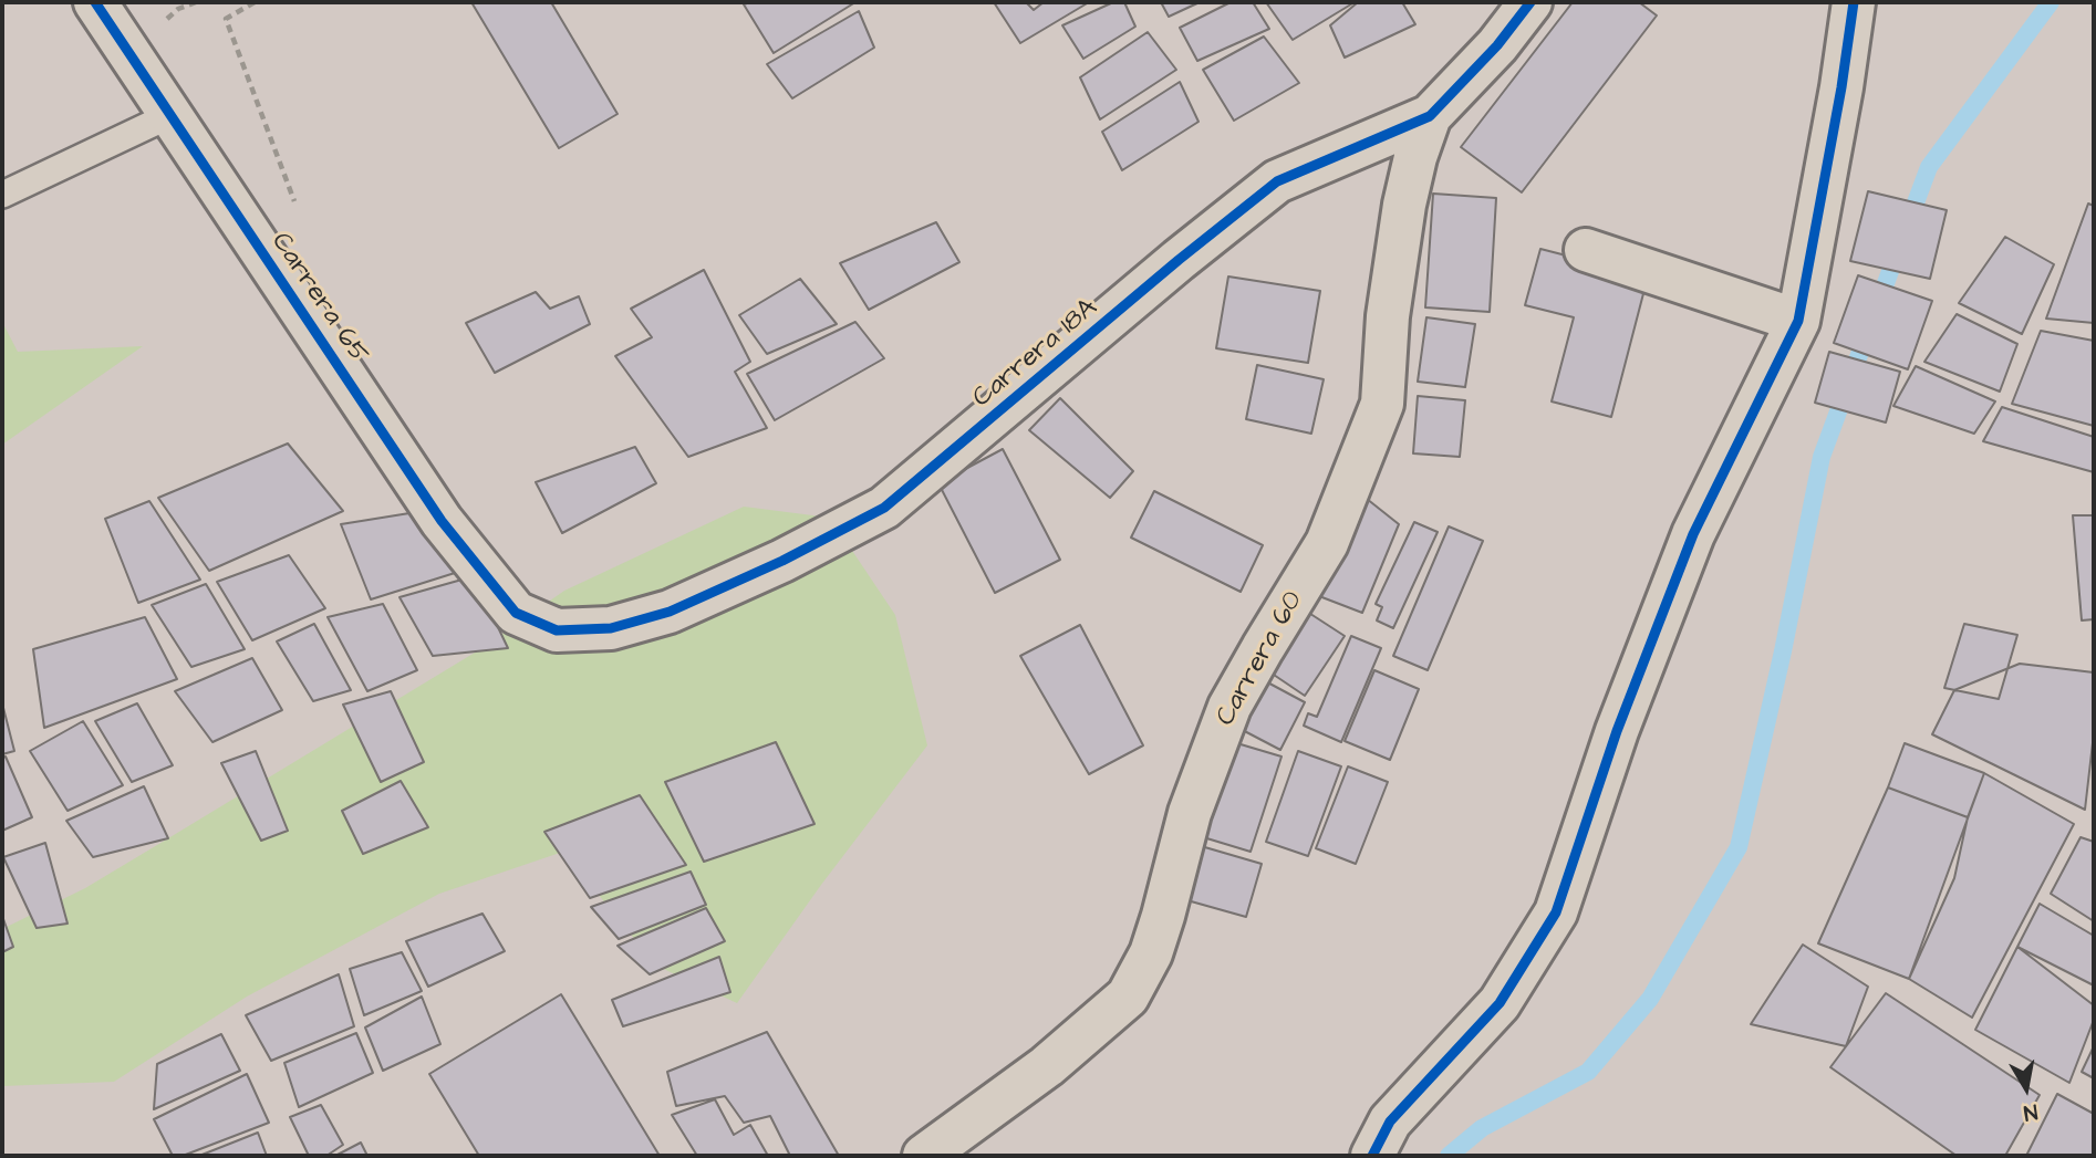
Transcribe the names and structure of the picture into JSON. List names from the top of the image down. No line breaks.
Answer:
{"streets":{"street":["Carrera 65","Carrera 18A","Carrera 60"]},"crossings":[["Carrera 65","Carrera 18A"],["Carrera 18A","Carrera 60"]],"north":"bottom"}
